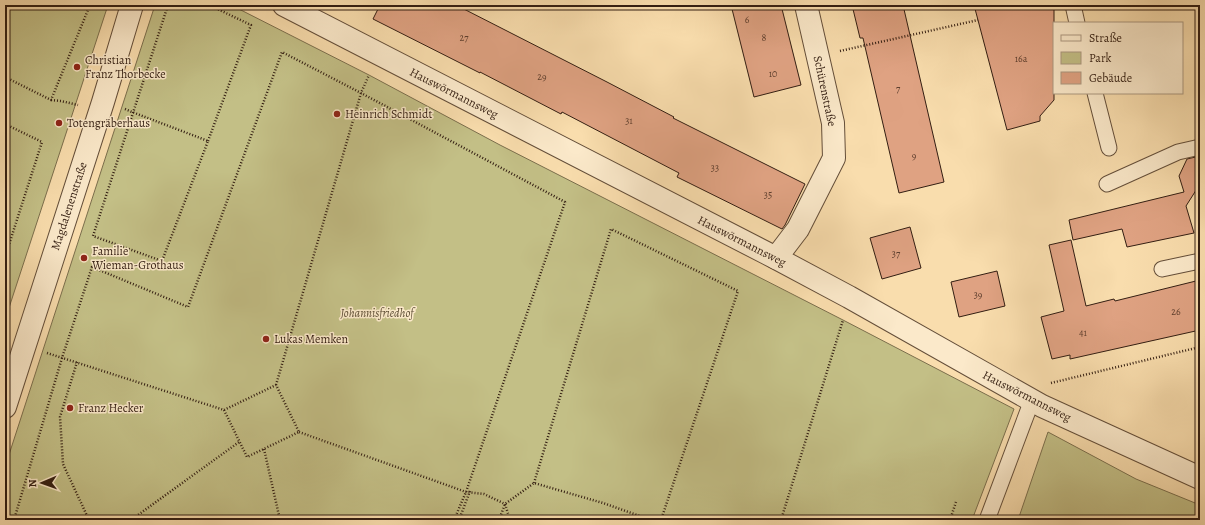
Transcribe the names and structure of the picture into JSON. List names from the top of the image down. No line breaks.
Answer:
{"streets":{"street":["Schürenstraße","Hauswörmannsweg","Magdalenenstraße"]},"crossings":[["Schürenstraße","Hauswörmannsweg"]],"parks":["Johannisfriedhof"],"places":["Christian Franz Thorbecke","Heinrich Schmidt","Totengräberhaus","Familie Wieman-Grothaus","Lukas Memken","Franz Hecker"],"house_numbers":["6","27","8","16a","10","29","7","31","9","33","35","37","39","26","41"],"legend":["Straße","Park","Gebäude"],"north":"left"}
